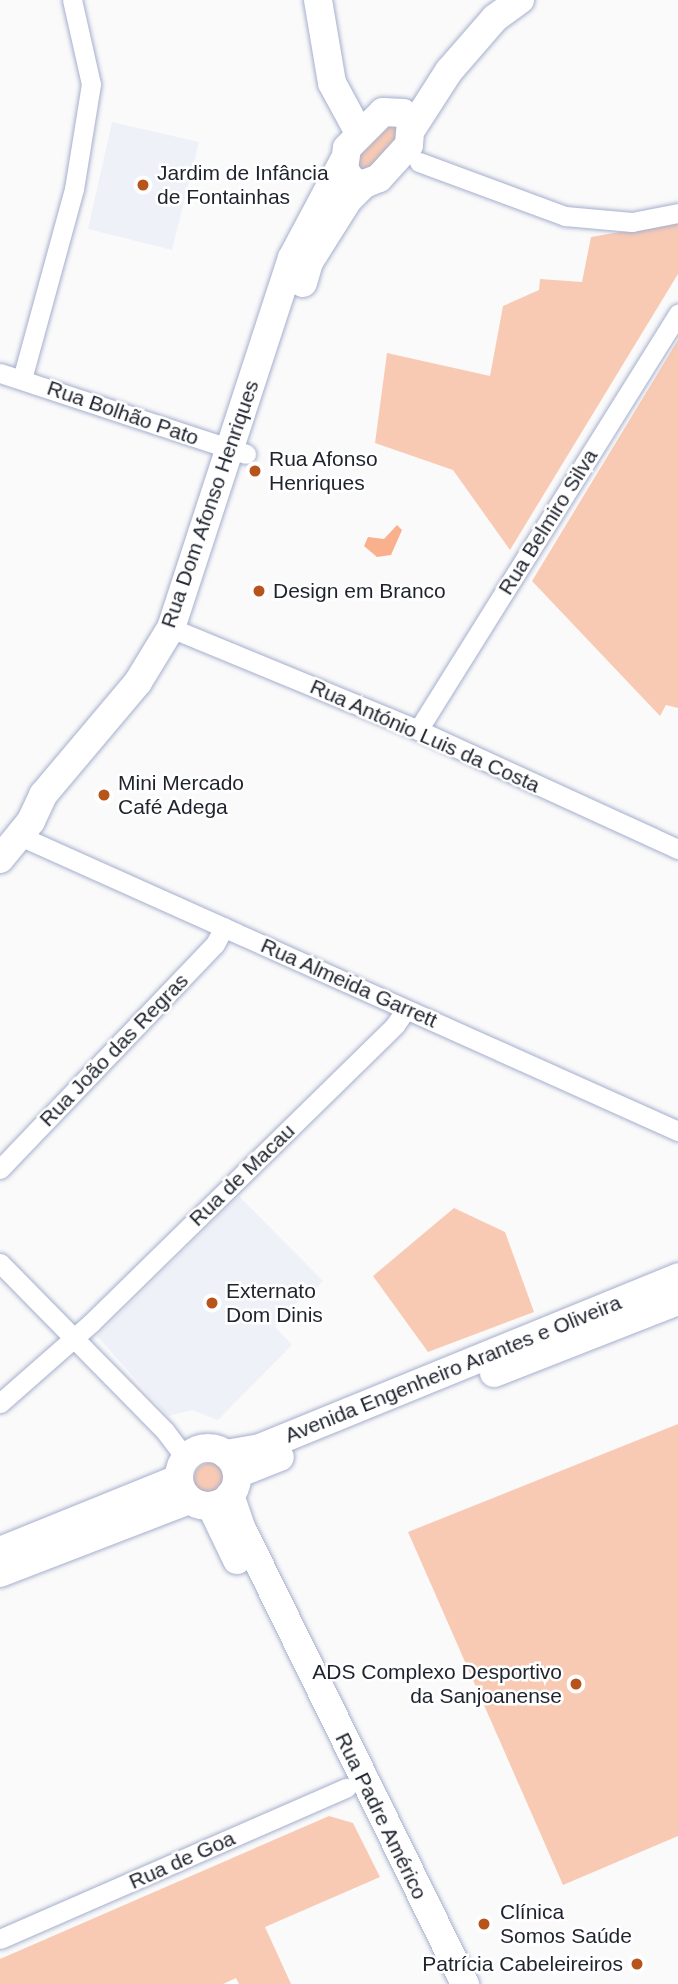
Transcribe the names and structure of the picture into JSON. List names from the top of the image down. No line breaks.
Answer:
{"streets":{"street":["Rua Bolhão Pato","Rua Dom Afonso Henriques","Rua Belmiro Silva","Rua António Luis da Costa","Rua Almeida Garrett","Rua João das Regras","Rua de Macau","Avenida Engenheiro Arantes e Oliveira","Rua Padre Américo","Rua de Goa"]},"crossings":[["Rua Bolhão Pato","Rua Dom Afonso Henriques"],["Rua Dom Afonso Henriques","Rua António Luis da Costa"],["Rua Dom Afonso Henriques","Rua Almeida Garrett"],["Rua Belmiro Silva","Rua António Luis da Costa"],["Rua Almeida Garrett","Rua João das Regras"],["Rua Almeida Garrett","Rua de Macau"],["Rua de Macau","Rua Padre Américo"],["Avenida Engenheiro Arantes e Oliveira","Rua Padre Américo"],["Rua Padre Américo","Rua de Goa"]],"places":["Jardim de Infância de Fontainhas","Rua Afonso Henriques","Design em Branco","Mini Mercado Café Adega","Externato Dom Dinis","ADS Complexo Desportivo da Sanjoanense","Clínica Somos Saúde","Patrícia Cabeleireiros"]}
